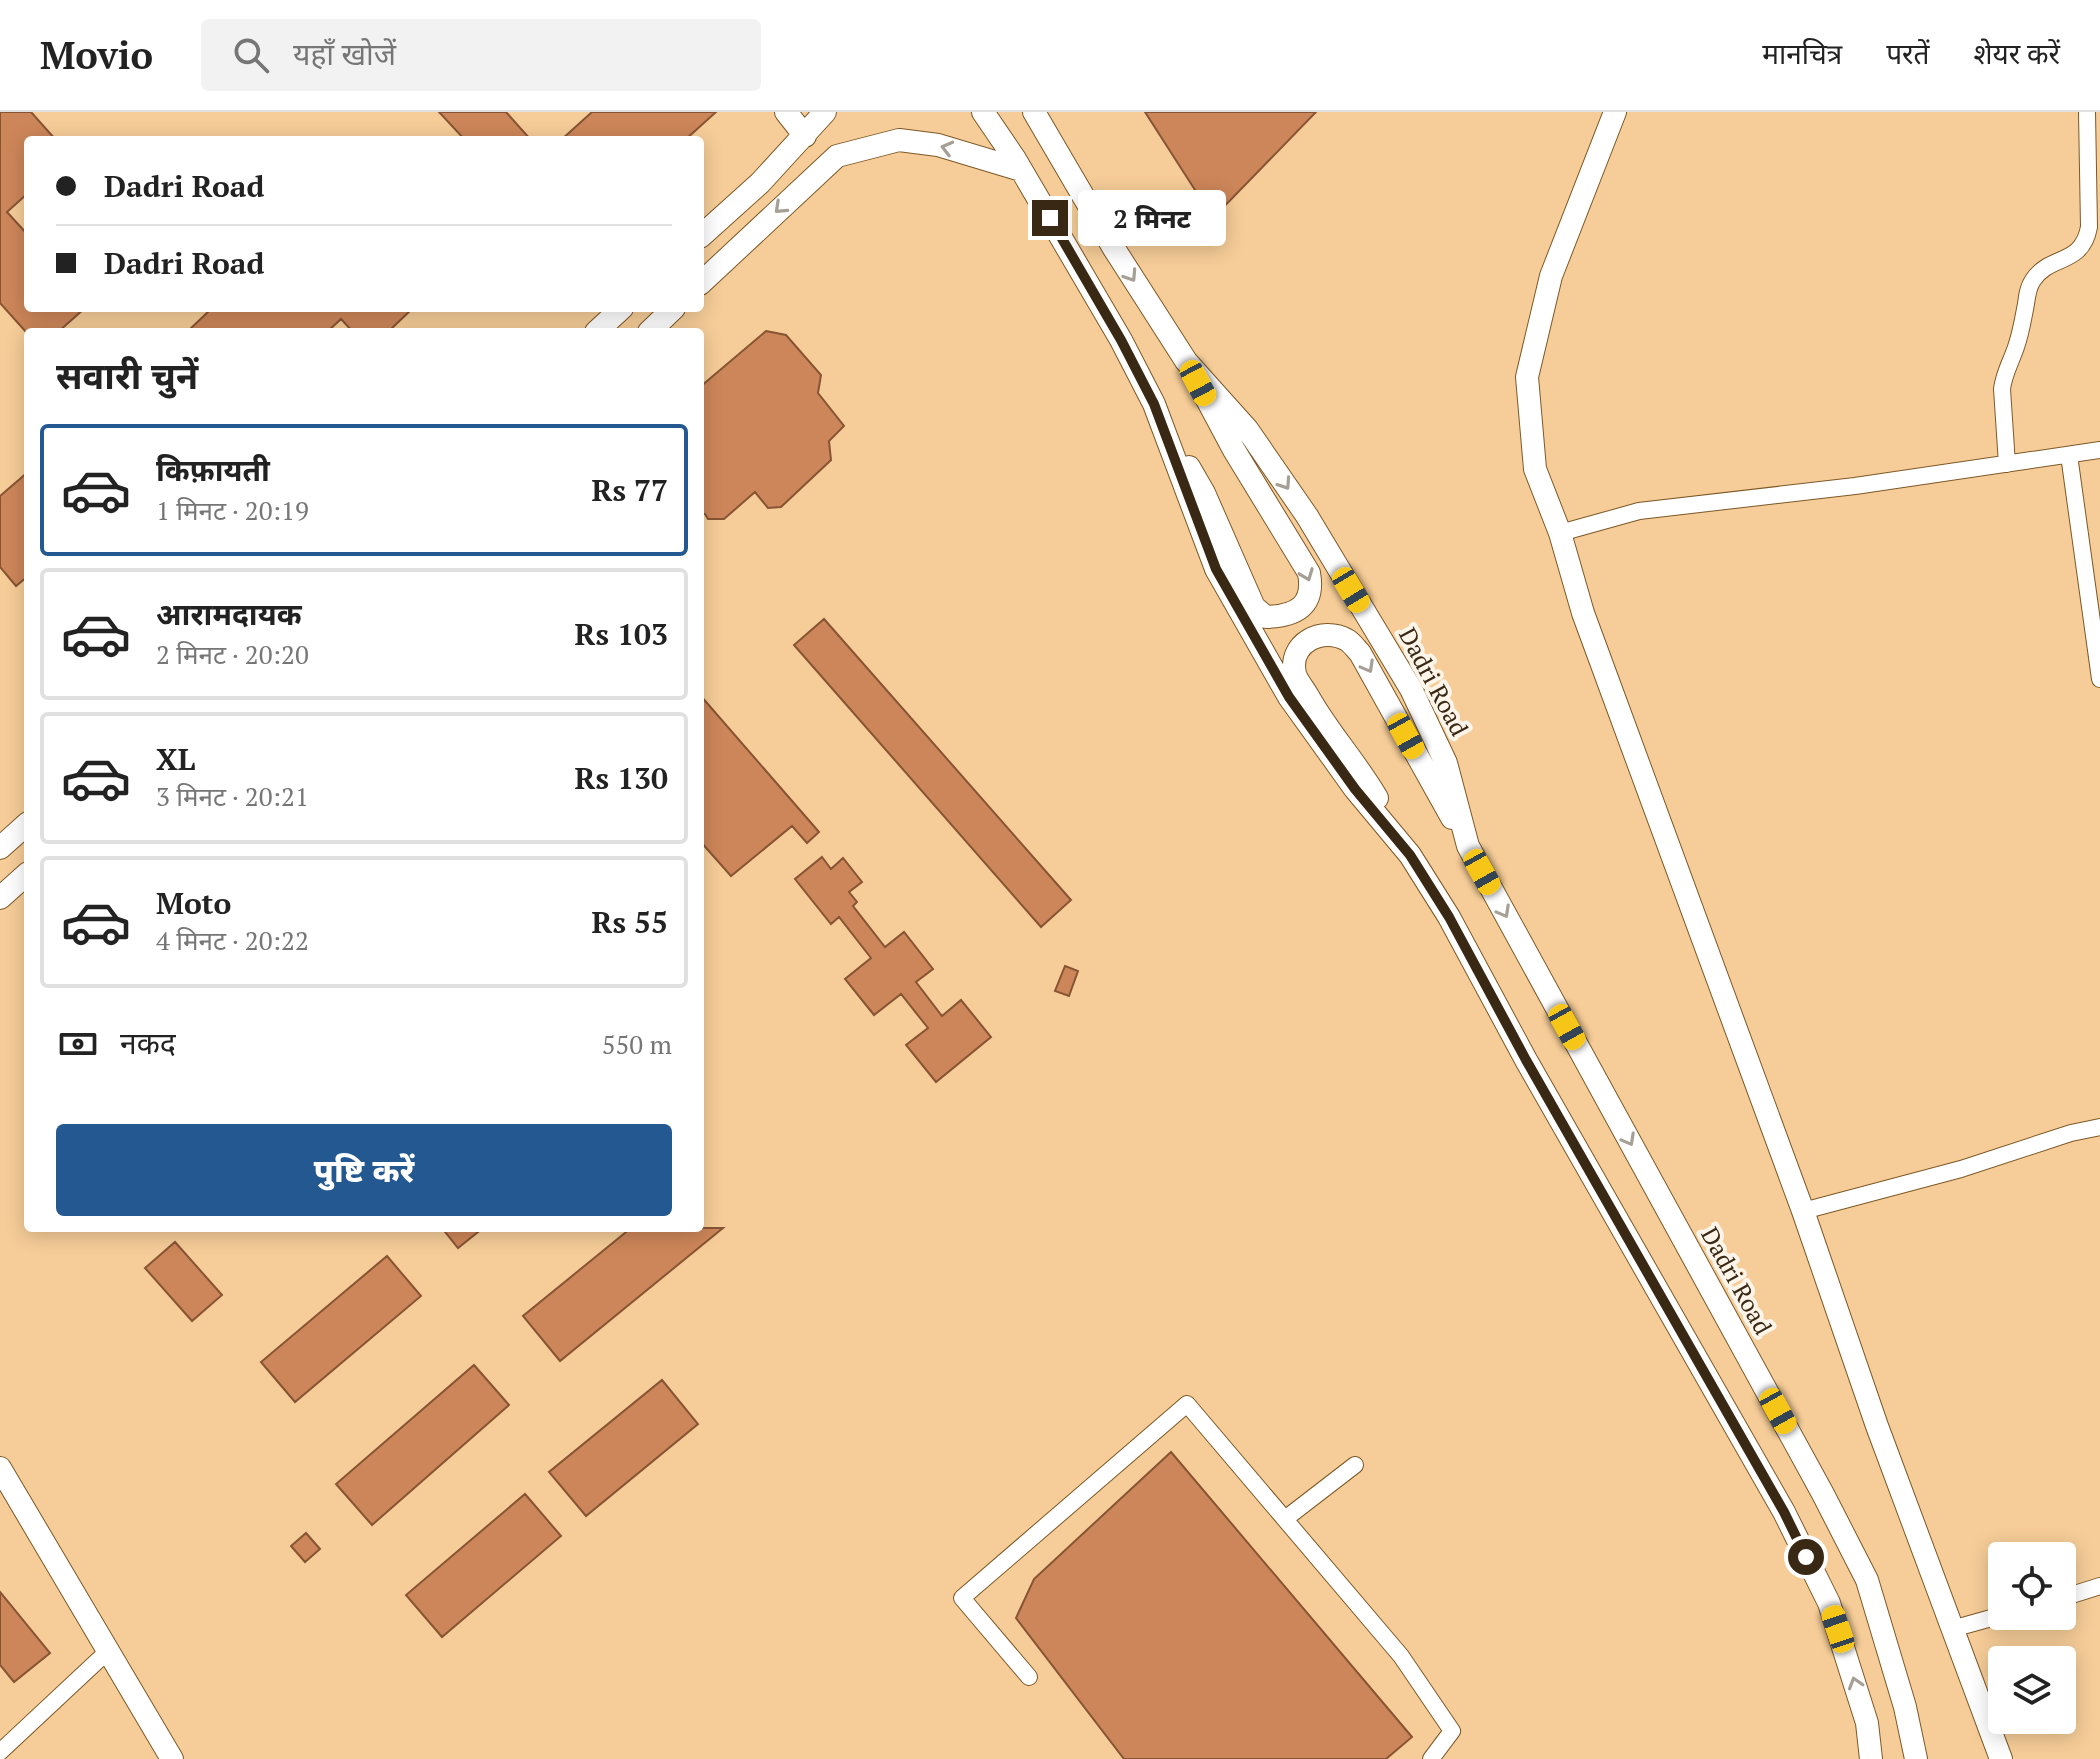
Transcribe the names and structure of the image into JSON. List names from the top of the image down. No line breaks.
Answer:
{"streets":{"main road":["Dadri Road"]},"page":{"header":"Movio","search":"यहाँ खोजें","nav":["मानचित्र","परतें","शेयर करें"],"banner":["Dadri Road","Dadri Road"],"bubble":"2 मिनट","heading":"सवारी चुनें","list":[{"name":"किफ़ायती","note":"1 मिनट · 20:19","value":"Rs 77"},{"name":"आरामदायक","note":"2 मिनट · 20:20","value":"Rs 103"},{"name":"XL","note":"3 मिनट · 20:21","value":"Rs 130"},{"name":"Moto","note":"4 मिनट · 20:22","value":"Rs 55"}],"pay":["नकद","550 m"],"buttons":"पुष्टि करें"}}
